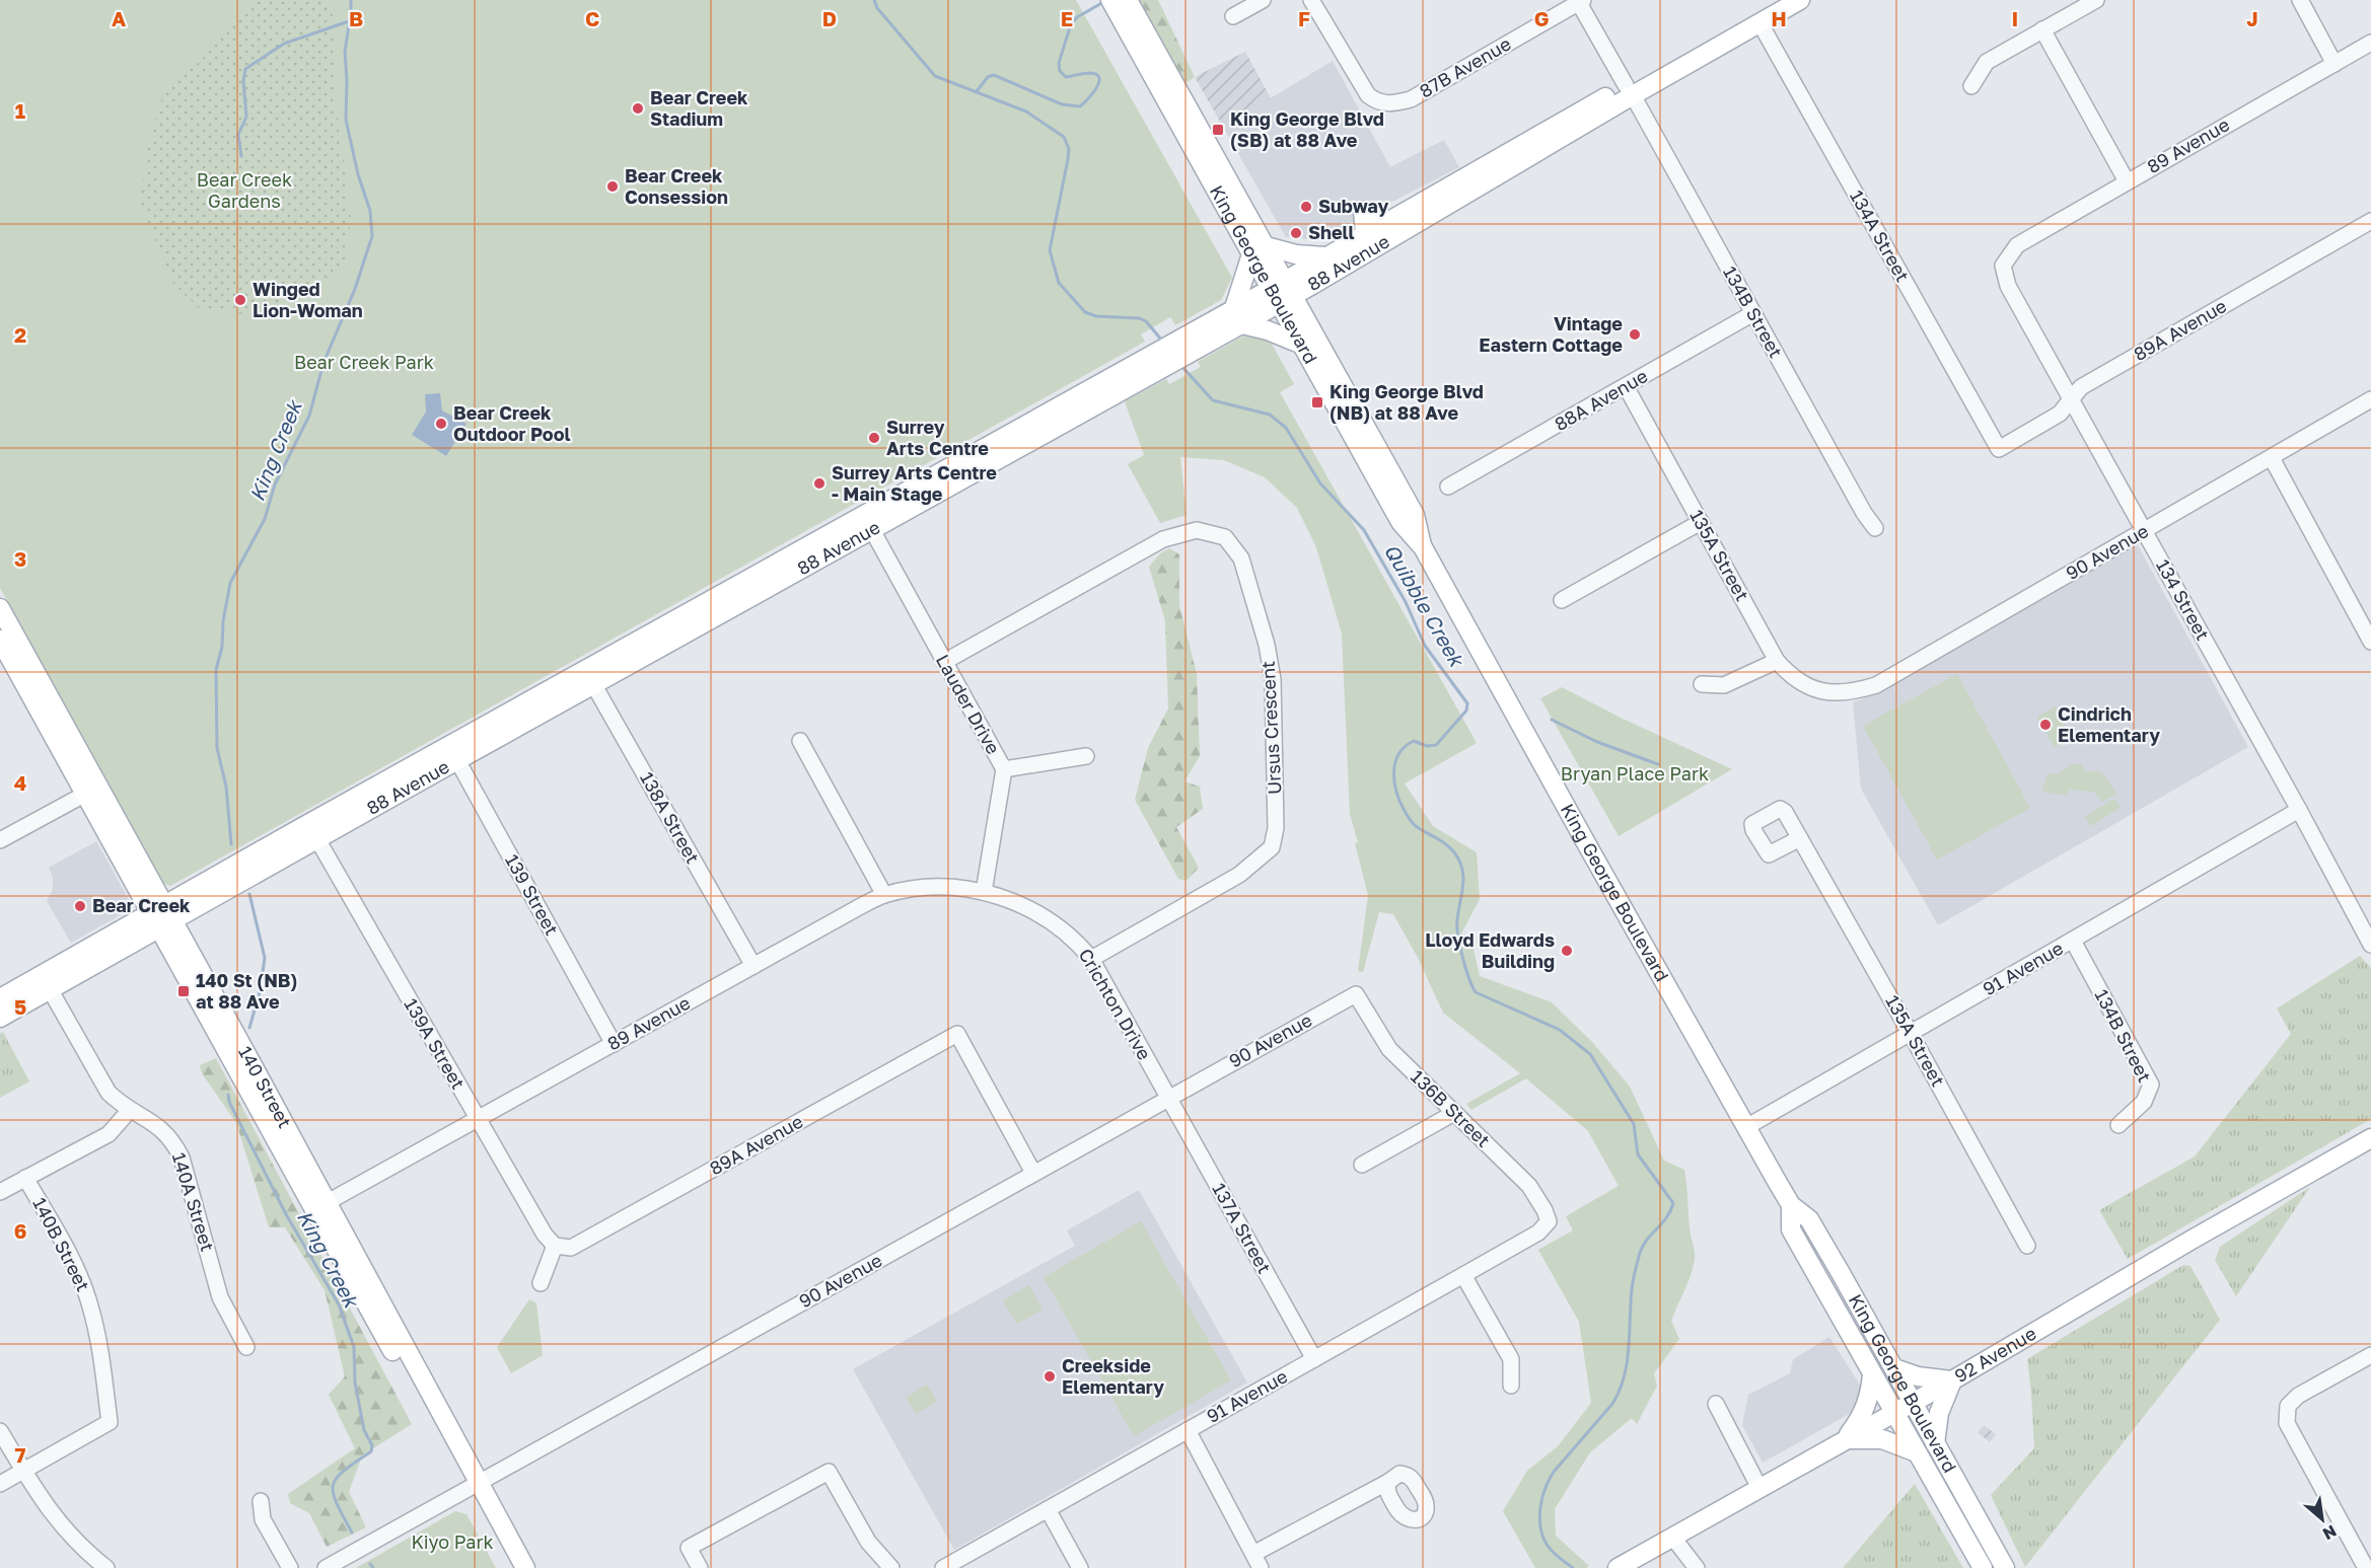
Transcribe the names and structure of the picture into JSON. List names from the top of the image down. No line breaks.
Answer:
{"streets":{"main road":["88 Avenue","King George Boulevard","140 Street","92 Avenue"],"street":["87B Avenue","89 Avenue","134A Street","134B Street","89A Avenue","88A Avenue","90 Avenue","135A Street","134 Street","Lauder Drive","Ursus Crescent","138A Street","139 Street","91 Avenue","Crichton Drive","139A Street","136B Street","140A Street","137A Street","140B Street"]},"crossings":[["87B Avenue","134B Street"],["89 Avenue","134 Street"],["89 Avenue","Lauder Drive"],["89 Avenue","138A Street"],["89 Avenue","139 Street"],["89 Avenue","Crichton Drive"],["89 Avenue","139A Street"],["89 Avenue","140 Street"],["134A Street","88 Avenue"],["134A Street","89A Avenue"],["88 Avenue","King George Boulevard"],["88 Avenue","134B Street"],["88 Avenue","Lauder Drive"],["88 Avenue","138A Street"],["88 Avenue","139 Street"],["88 Avenue","139A Street"],["88 Avenue","140 Street"],["88 Avenue","140A Street"],["King George Boulevard","91 Avenue"],["King George Boulevard","92 Avenue"],["134B Street","88A Avenue"],["134B Street","91 Avenue"],["89A Avenue","90 Avenue"],["89A Avenue","134 Street"],["89A Avenue","139A Street"],["88A Avenue","135A Street"],["90 Avenue","135A Street"],["90 Avenue","134 Street"],["90 Avenue","Crichton Drive"],["90 Avenue","140 Street"],["90 Avenue","136B Street"],["90 Avenue","137A Street"],["135A Street","91 Avenue"],["134 Street","91 Avenue"],["Lauder Drive","Ursus Crescent"],["Lauder Drive","Crichton Drive"],["Ursus Crescent","Crichton Drive"],["91 Avenue","136B Street"],["91 Avenue","137A Street"],["Crichton Drive","137A Street"]],"water":["King Creek","Quibble Creek"],"parks":["Bear Creek Gardens","Bear Creek Park","Bryan Place Park","Kiyo Park"],"places":{"other":["Bear Creek Stadium","Bear Creek Consession","Subway","Shell","Winged Lion-Woman","Vintage Eastern Cottage","Bear Creek Outdoor Pool","Surrey Arts Centre","Surrey Arts Centre - Main Stage","Cindrich Elementary","Bear Creek","Lloyd Edwards Building","Creekside Elementary"],"transit":["King George Blvd (SB) at 88 Ave","King George Blvd (NB) at 88 Ave","140 St (NB) at 88 Ave"]},"north":"bottom right","grid":{"columns":["A","B","C","D","E","F","G","H","I","J"],"rows":["1","2","3","4","5","6","7"]}}
